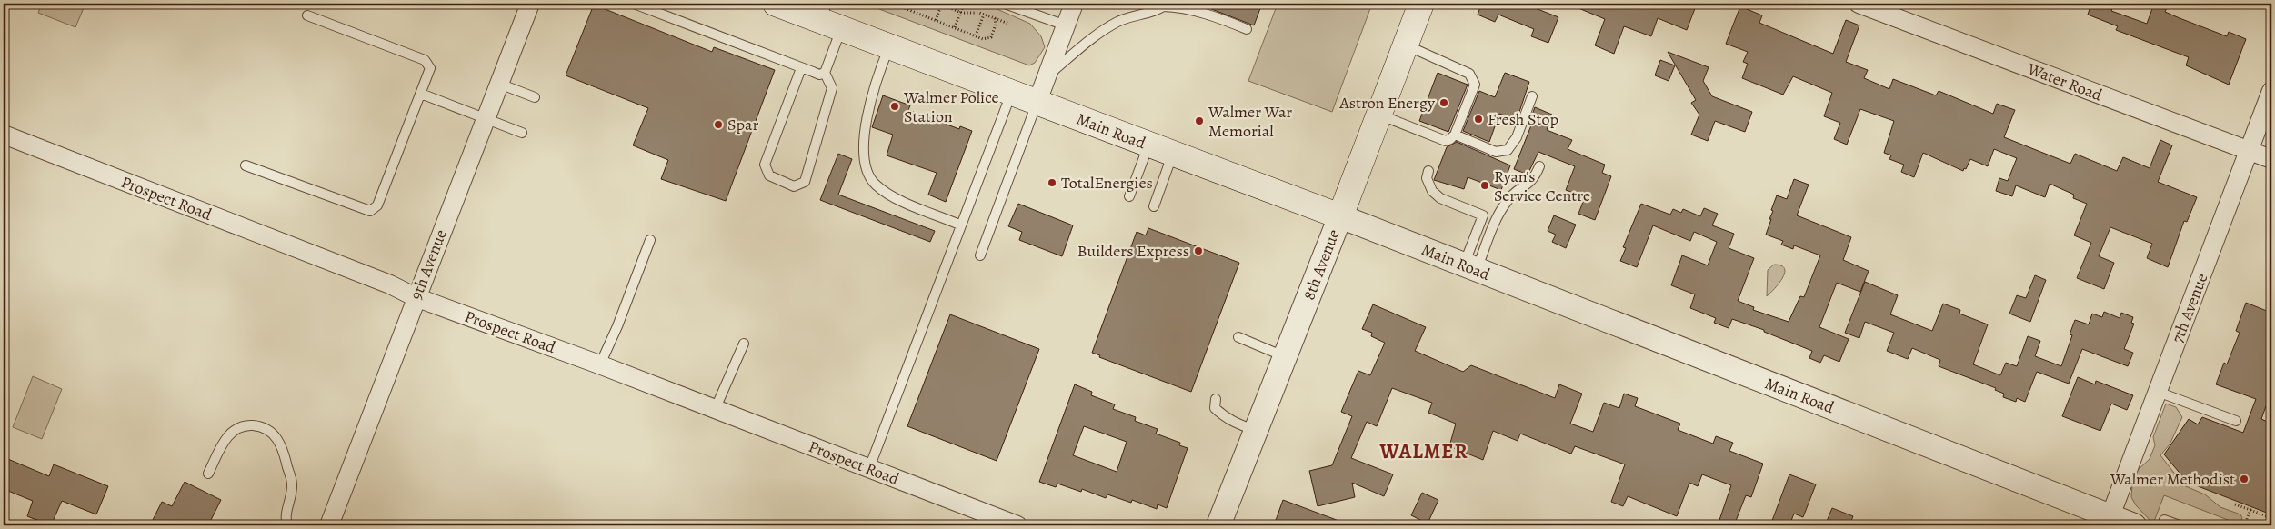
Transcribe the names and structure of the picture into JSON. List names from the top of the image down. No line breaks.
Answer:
{"streets":{"main road":["Main Road","8th Avenue"],"street":["Water Road","Prospect Road","9th Avenue","7th Avenue"]},"crossings":[["Water Road","7th Avenue"],["Main Road","8th Avenue"],["Main Road","7th Avenue"],["Prospect Road","9th Avenue"]],"districts":["WALMER"],"places":["Astron Energy","Walmer Police Station","Fresh Stop","Walmer War Memorial","Spar","TotalEnergies","Ryan's Service Centre","Builders Express","Walmer Methodist"]}
